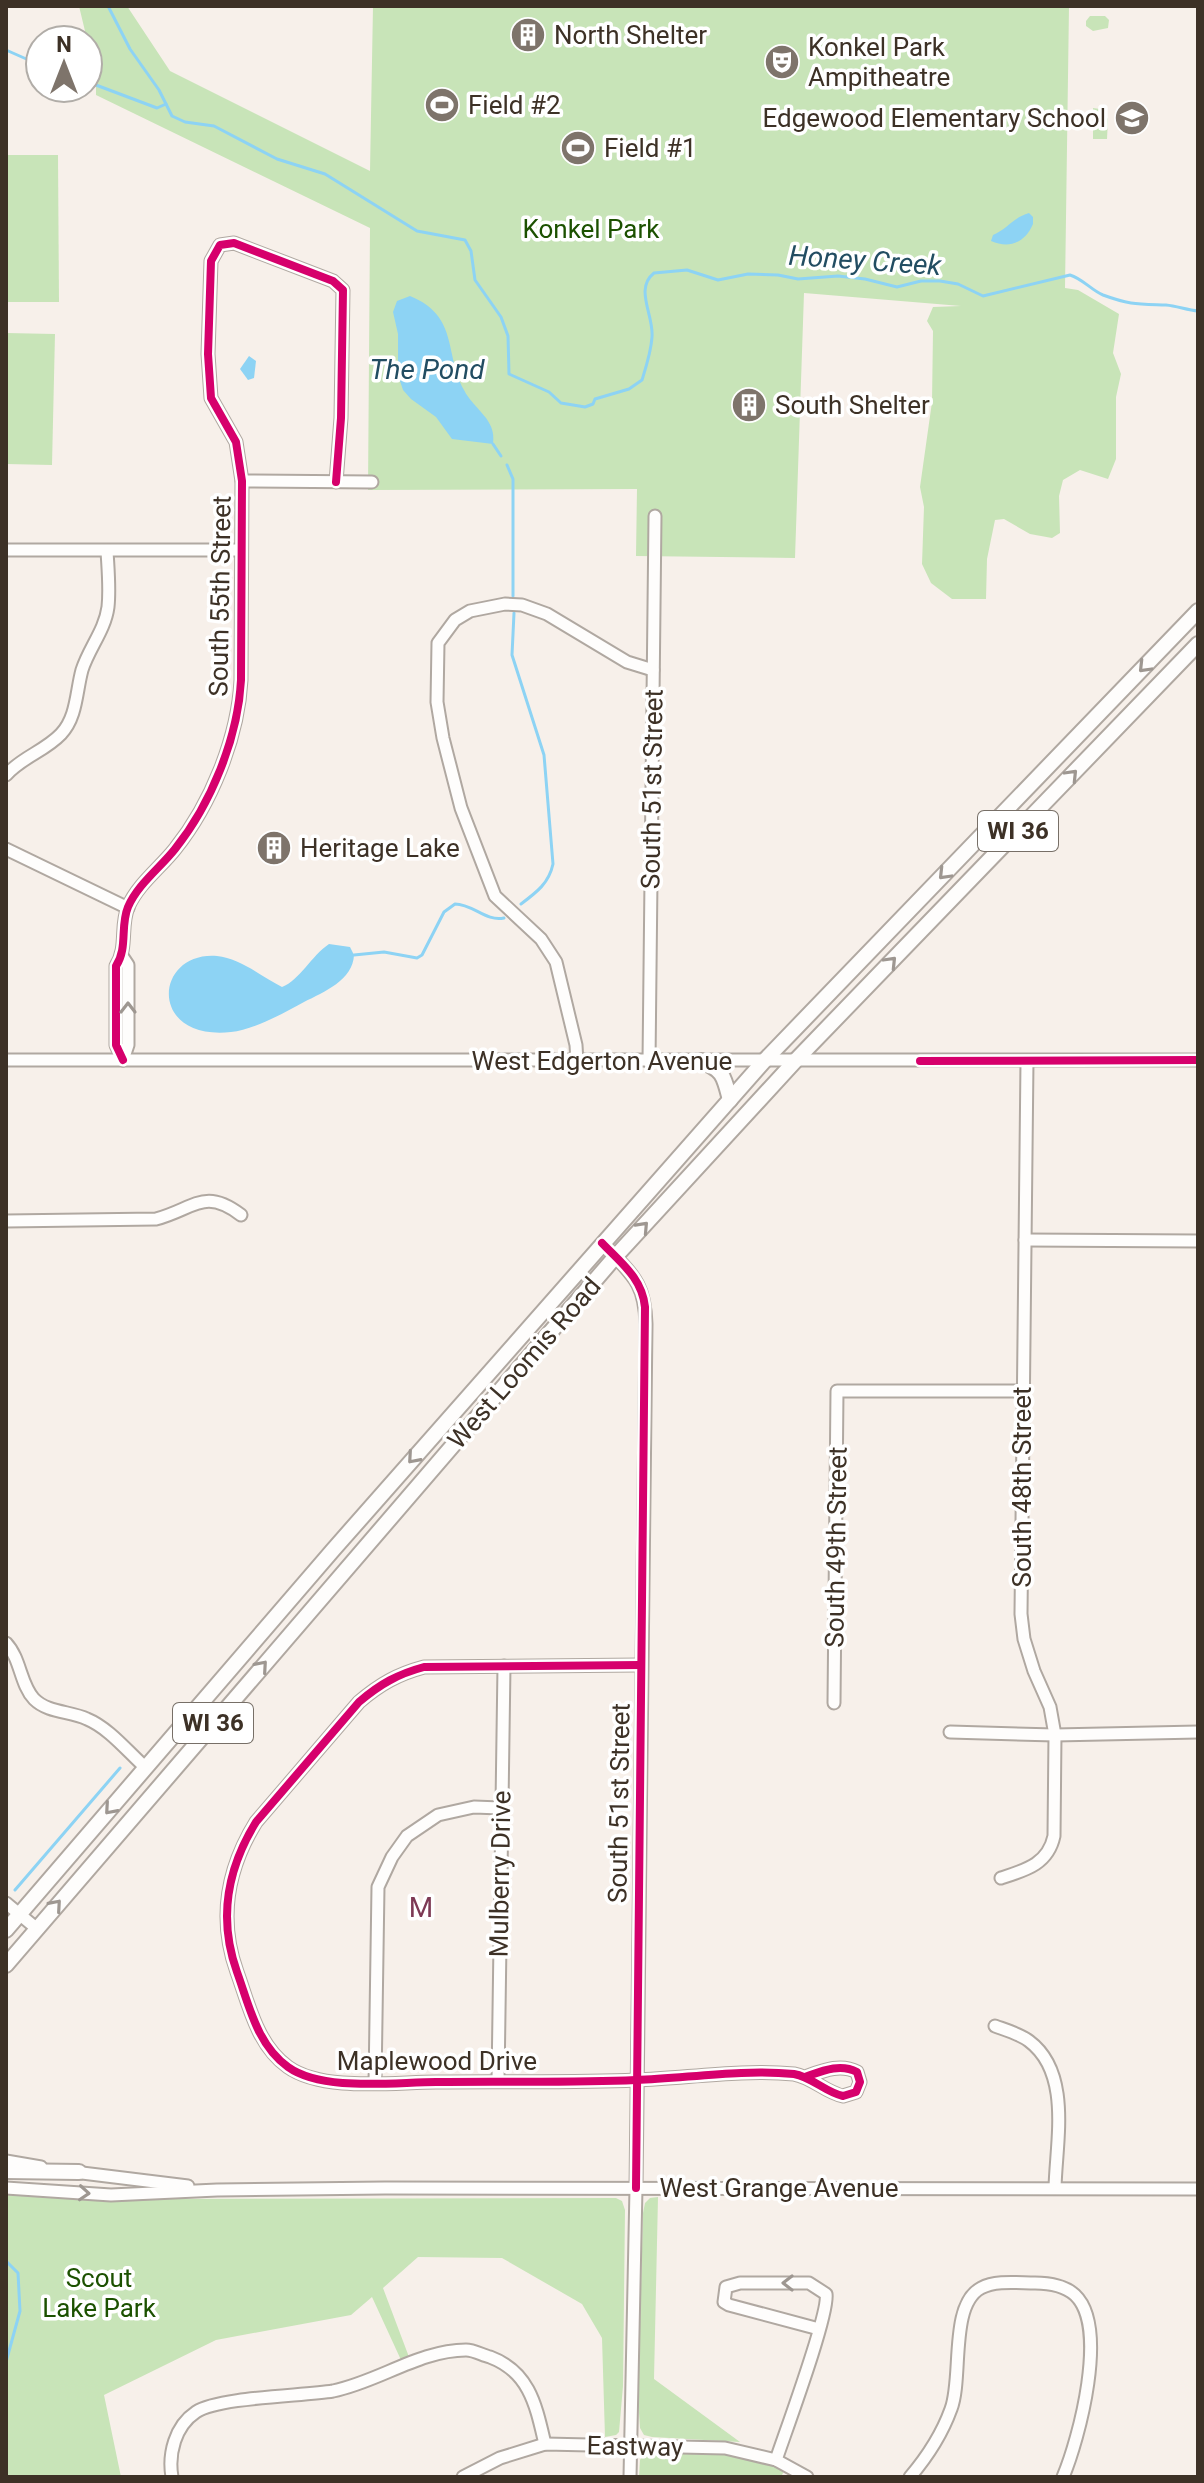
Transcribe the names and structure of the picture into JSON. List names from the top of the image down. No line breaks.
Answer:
{"streets":{"main road":["WI 36","West Loomis Road"],"street":["South 55th Street","South 51st Street","West Edgerton Avenue","South 48th Street","South 49th Street","Mulberry Drive","Maplewood Drive","West Grange Avenue","Eastway"]},"crossings":[["South 55th Street","West Edgerton Avenue"],["South 51st Street","West Edgerton Avenue"],["South 51st Street","West Loomis Road"],["South 51st Street","Maplewood Drive"],["South 51st Street","West Grange Avenue"],["South 51st Street","Eastway"],["West Edgerton Avenue","West Loomis Road"],["West Edgerton Avenue","South 48th Street"],["South 48th Street","South 49th Street"],["Mulberry Drive","Maplewood Drive"]],"districts":["M"],"water":["Honey Creek","The Pond"],"parks":["Konkel Park","Scout Lake Park"],"places":{"building":["North Shelter","South Shelter","Heritage Lake"],"theatre":["Konkel Park Ampitheatre"],"sports":["Field #2","Field #1"],"school or university":["Edgewood Elementary School"]},"north":"top"}
